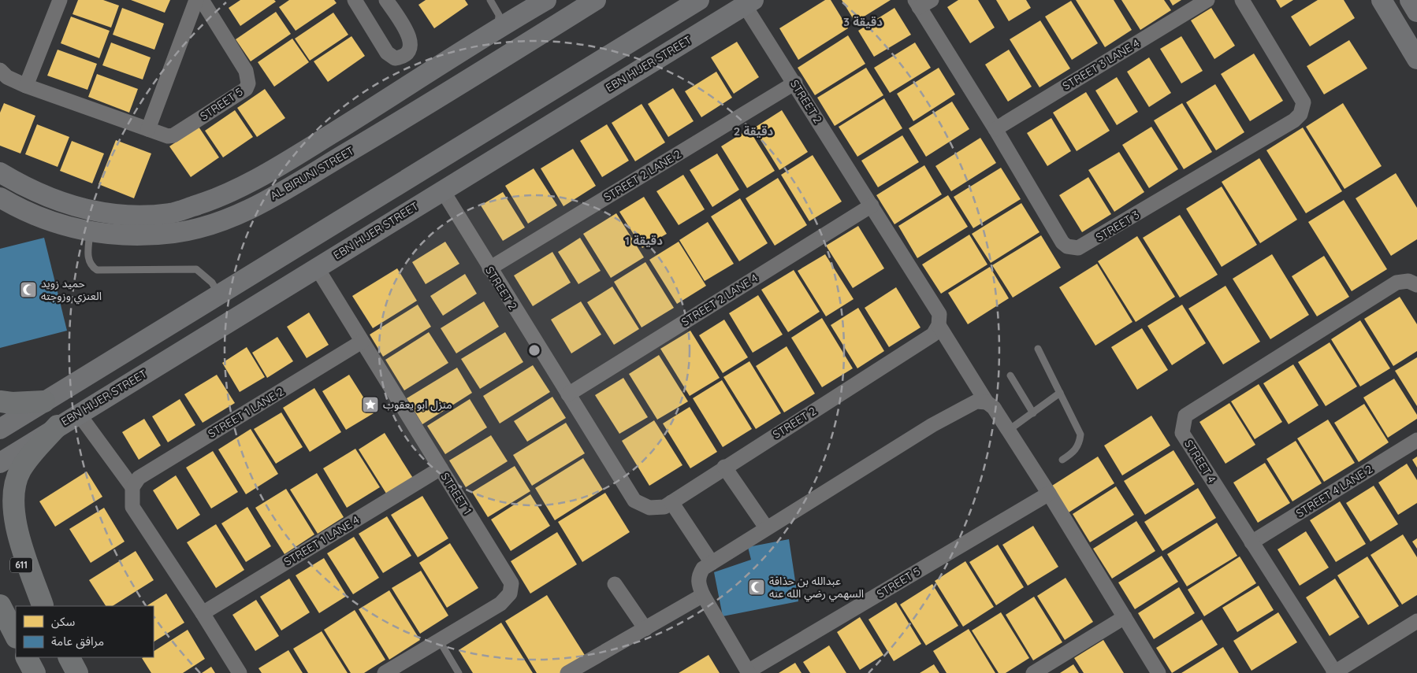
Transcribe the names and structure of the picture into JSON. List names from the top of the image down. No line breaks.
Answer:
{"streets":{"main road":["EBN HIJER STREET","AL BIRUNI STREET","611"],"street":["STREET 3 LANE 4","STREET 2","STREET 5","STREET 2 LANE 2","STREET 3","STREET 2 LANE 4","STREET 1 LANE 2","STREET 4","STREET 4 LANE 2","STREET 1","STREET 1 LANE 4"]},"crossings":[["EBN HIJER STREET","STREET 2"],["EBN HIJER STREET","STREET 1"],["STREET 3 LANE 4","STREET 3"],["STREET 2","STREET 2 LANE 2"],["STREET 2","STREET 2 LANE 4"],["STREET 1 LANE 2","STREET 1"],["STREET 4","STREET 4 LANE 2"],["STREET 1","STREET 1 LANE 4"]],"places":{"mosque":["حميد زويد العنزي وزوجته","عبدالله بن حذافة السهمي رضي الله عنه"],"place":["منزل ابو يعقوب"]},"legend":["سكن","مرافق عامة"],"rings":["3 دقيقة","2 دقيقة","1 دقيقة"]}
